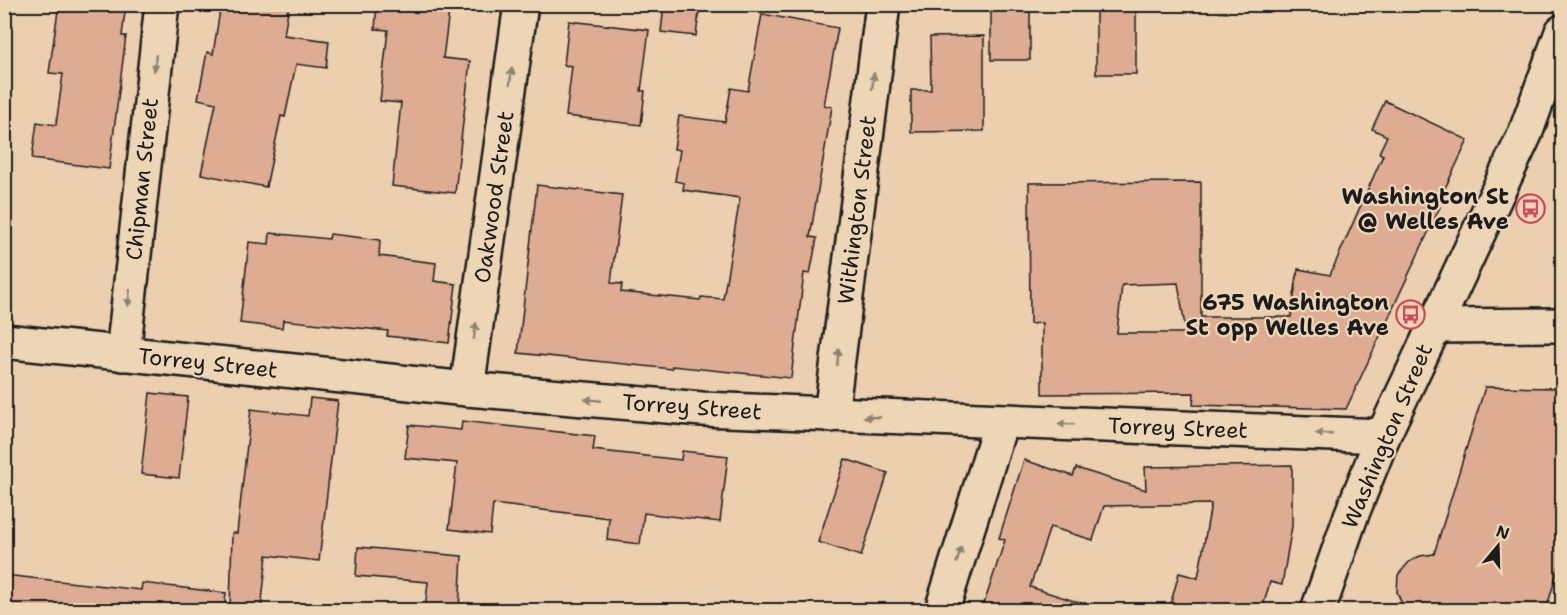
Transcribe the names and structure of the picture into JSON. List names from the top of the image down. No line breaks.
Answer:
{"streets":{"street":["Chipman Street","Oakwood Street","Withington Street","Torrey Street","Washington Street"]},"crossings":[["Chipman Street","Torrey Street"],["Oakwood Street","Torrey Street"],["Withington Street","Torrey Street"],["Torrey Street","Washington Street"]],"one_way":["Chipman Street","Oakwood Street","Withington Street","Torrey Street"],"places":{"bus stop":["Washington St @ Welles Ave","675 Washington St opp Welles Ave"]},"north":"top"}
